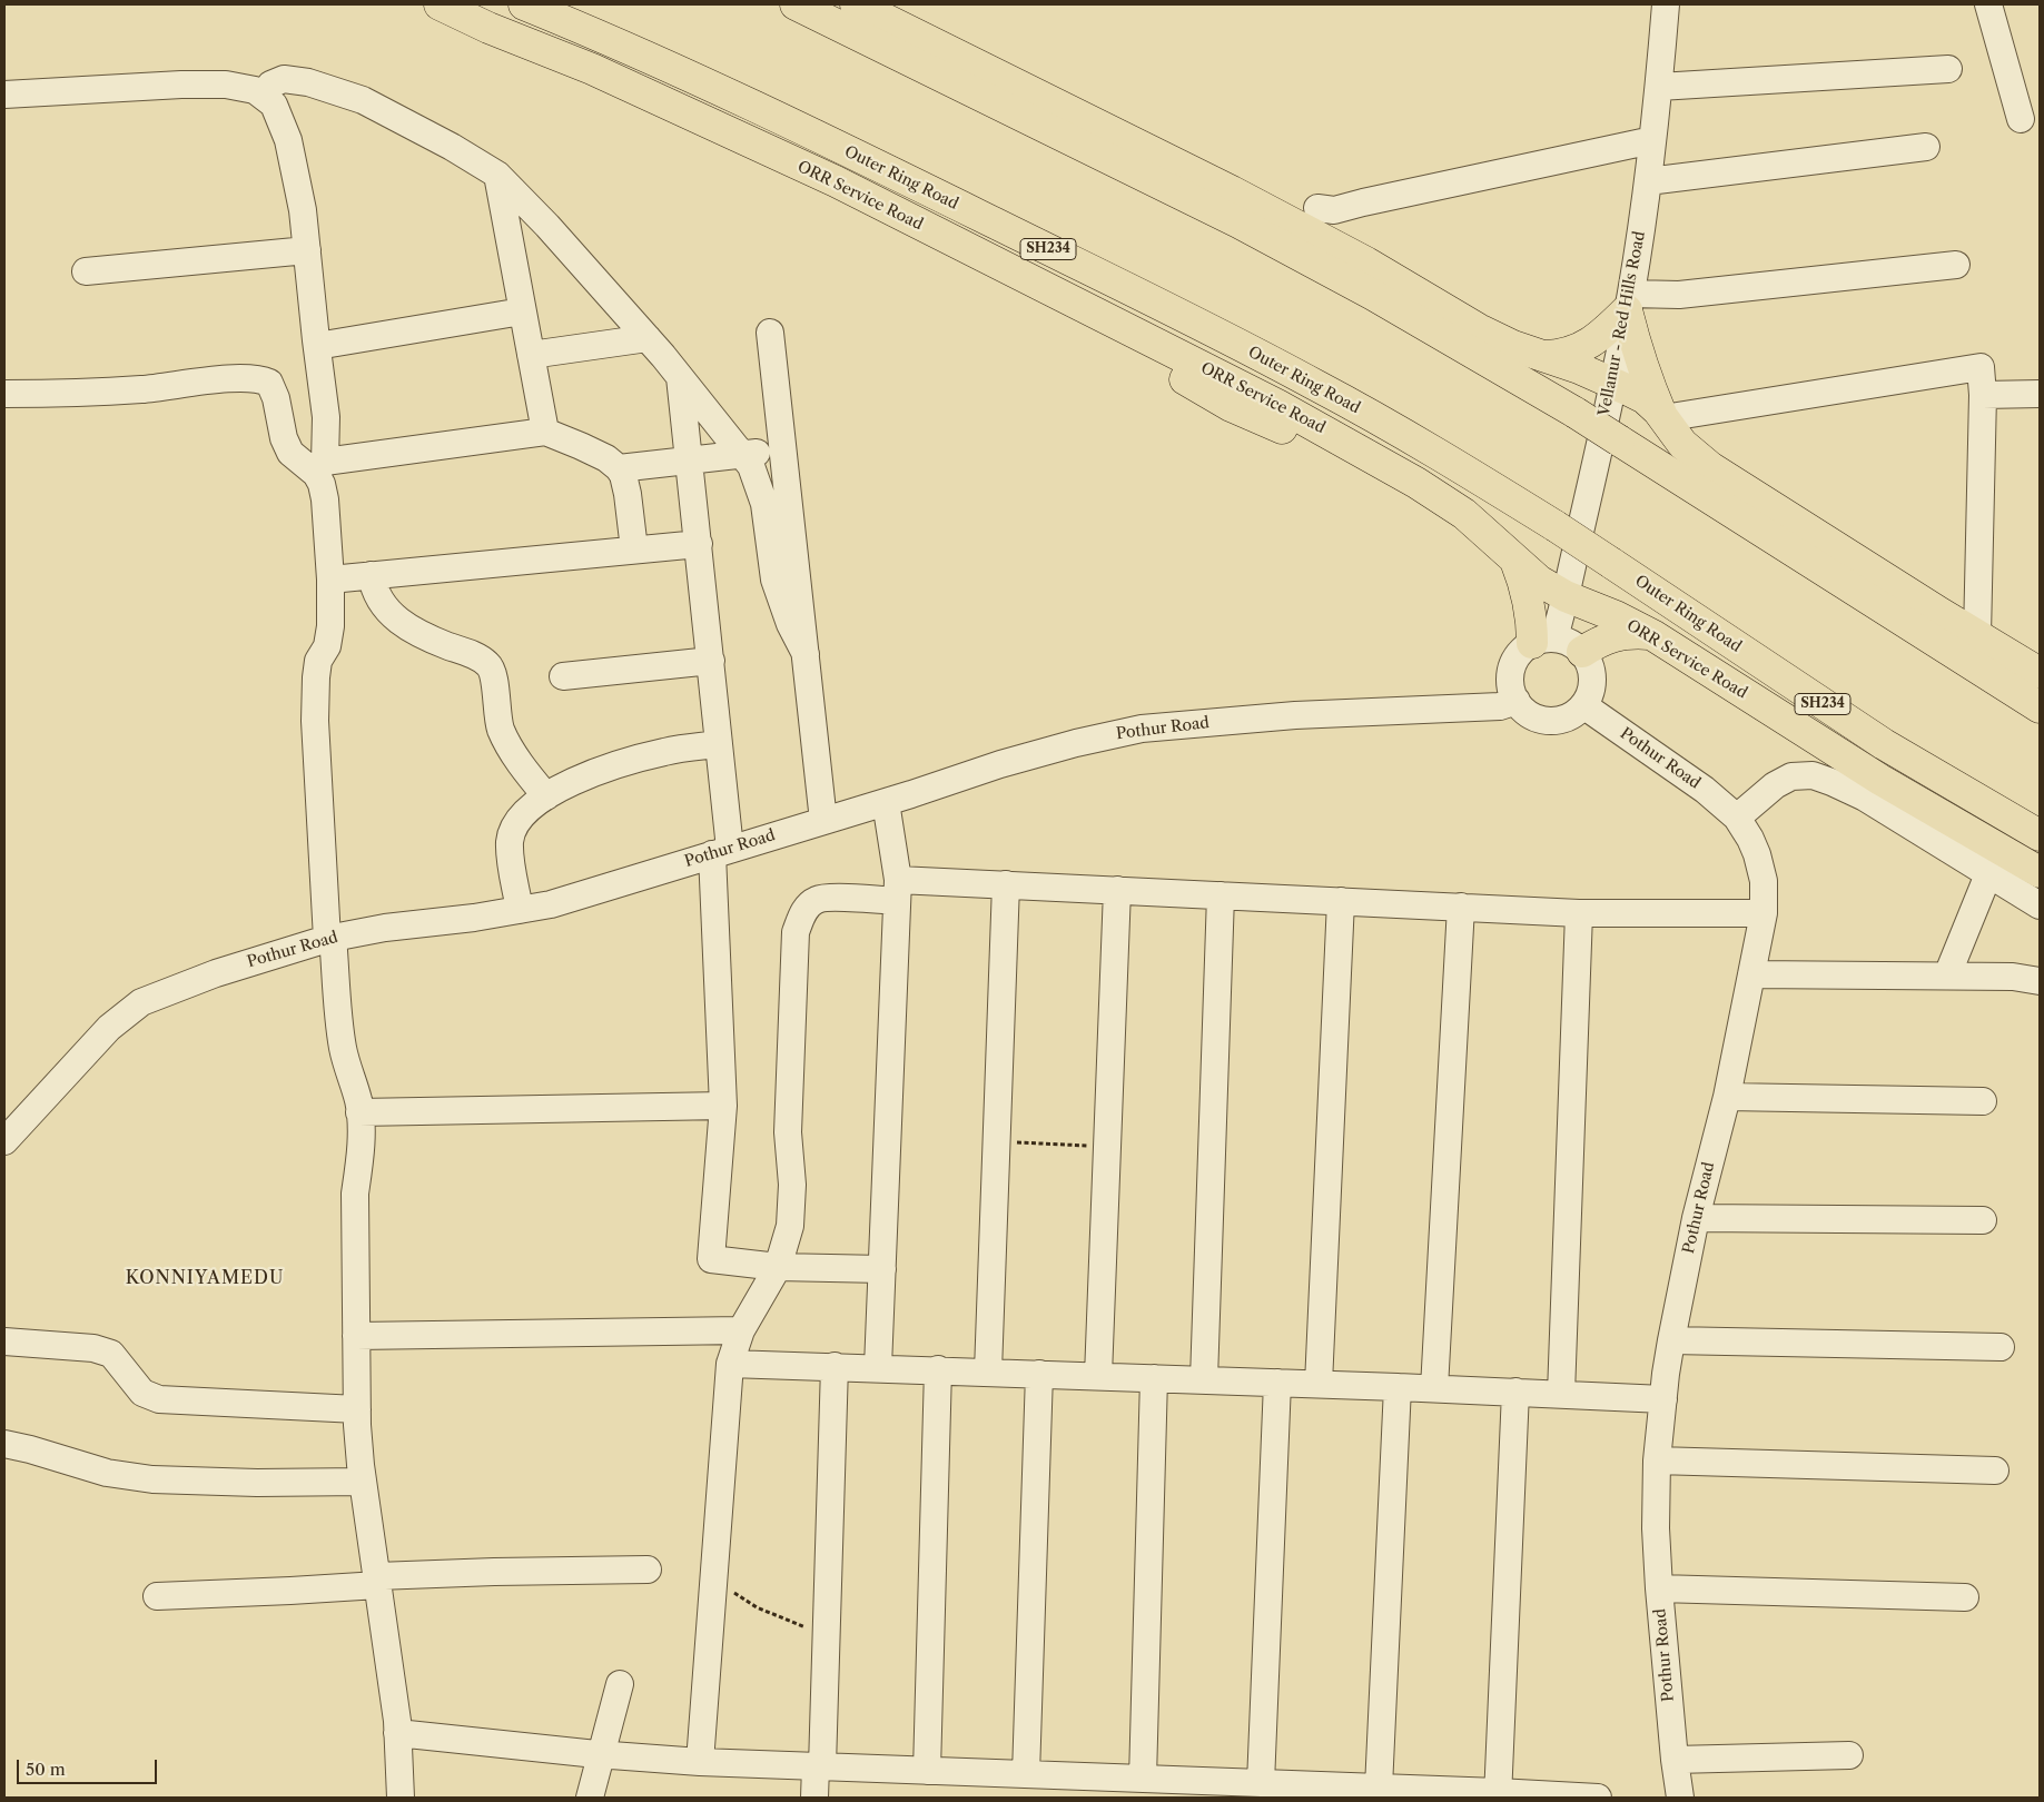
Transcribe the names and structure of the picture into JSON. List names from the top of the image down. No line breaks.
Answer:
{"streets":{"main road":["Outer Ring Road","ORR Service Road","SH234"],"street":["Vellanur - Red Hills Road","Pothur Road"]},"crossings":[["ORR Service Road","Vellanur - Red Hills Road"],["Vellanur - Red Hills Road","Pothur Road"]],"districts":["KONNIYAMEDU"],"scale_bar":"50 m"}
